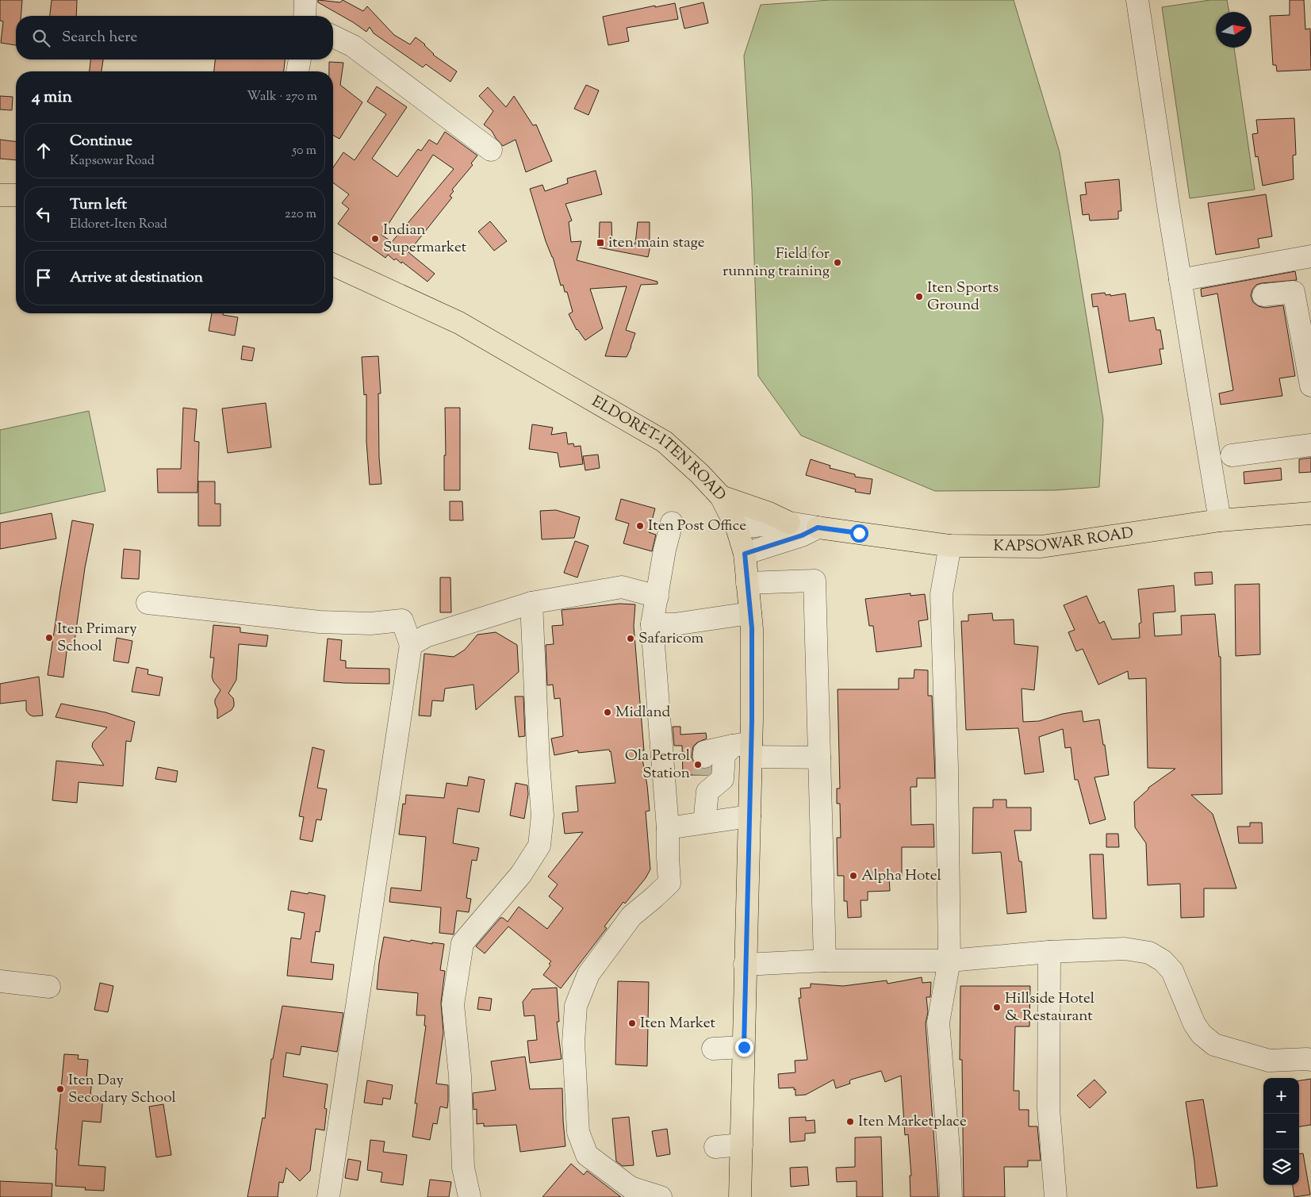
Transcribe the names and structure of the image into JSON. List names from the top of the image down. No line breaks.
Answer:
{"streets":{"main road":["ELDORET-ITEN ROAD","KAPSOWAR ROAD"]},"crossings":[["ELDORET-ITEN ROAD","KAPSOWAR ROAD"]],"places":{"other":["Indian Supermarket","Field for running training","Iten Sports Ground","Iten Post Office","Iten Primary School","Safaricom","Midland","Ola Petrol Station","Alpha Hotel","Hillside Hotel & Restaurant","Iten Market","Iten Day Secodary School","Iten Marketplace"],"transit":["iten main stage"]},"north":"right","page":{"search":"Search here","heading":["4 min","Walk · 270 m"],"list":[["Continue","Kapsowar Road","50 m"],["Turn left","Eldoret-Iten Road","220 m"],"Arrive at destination"],"map_buttons":["+","−"]}}
